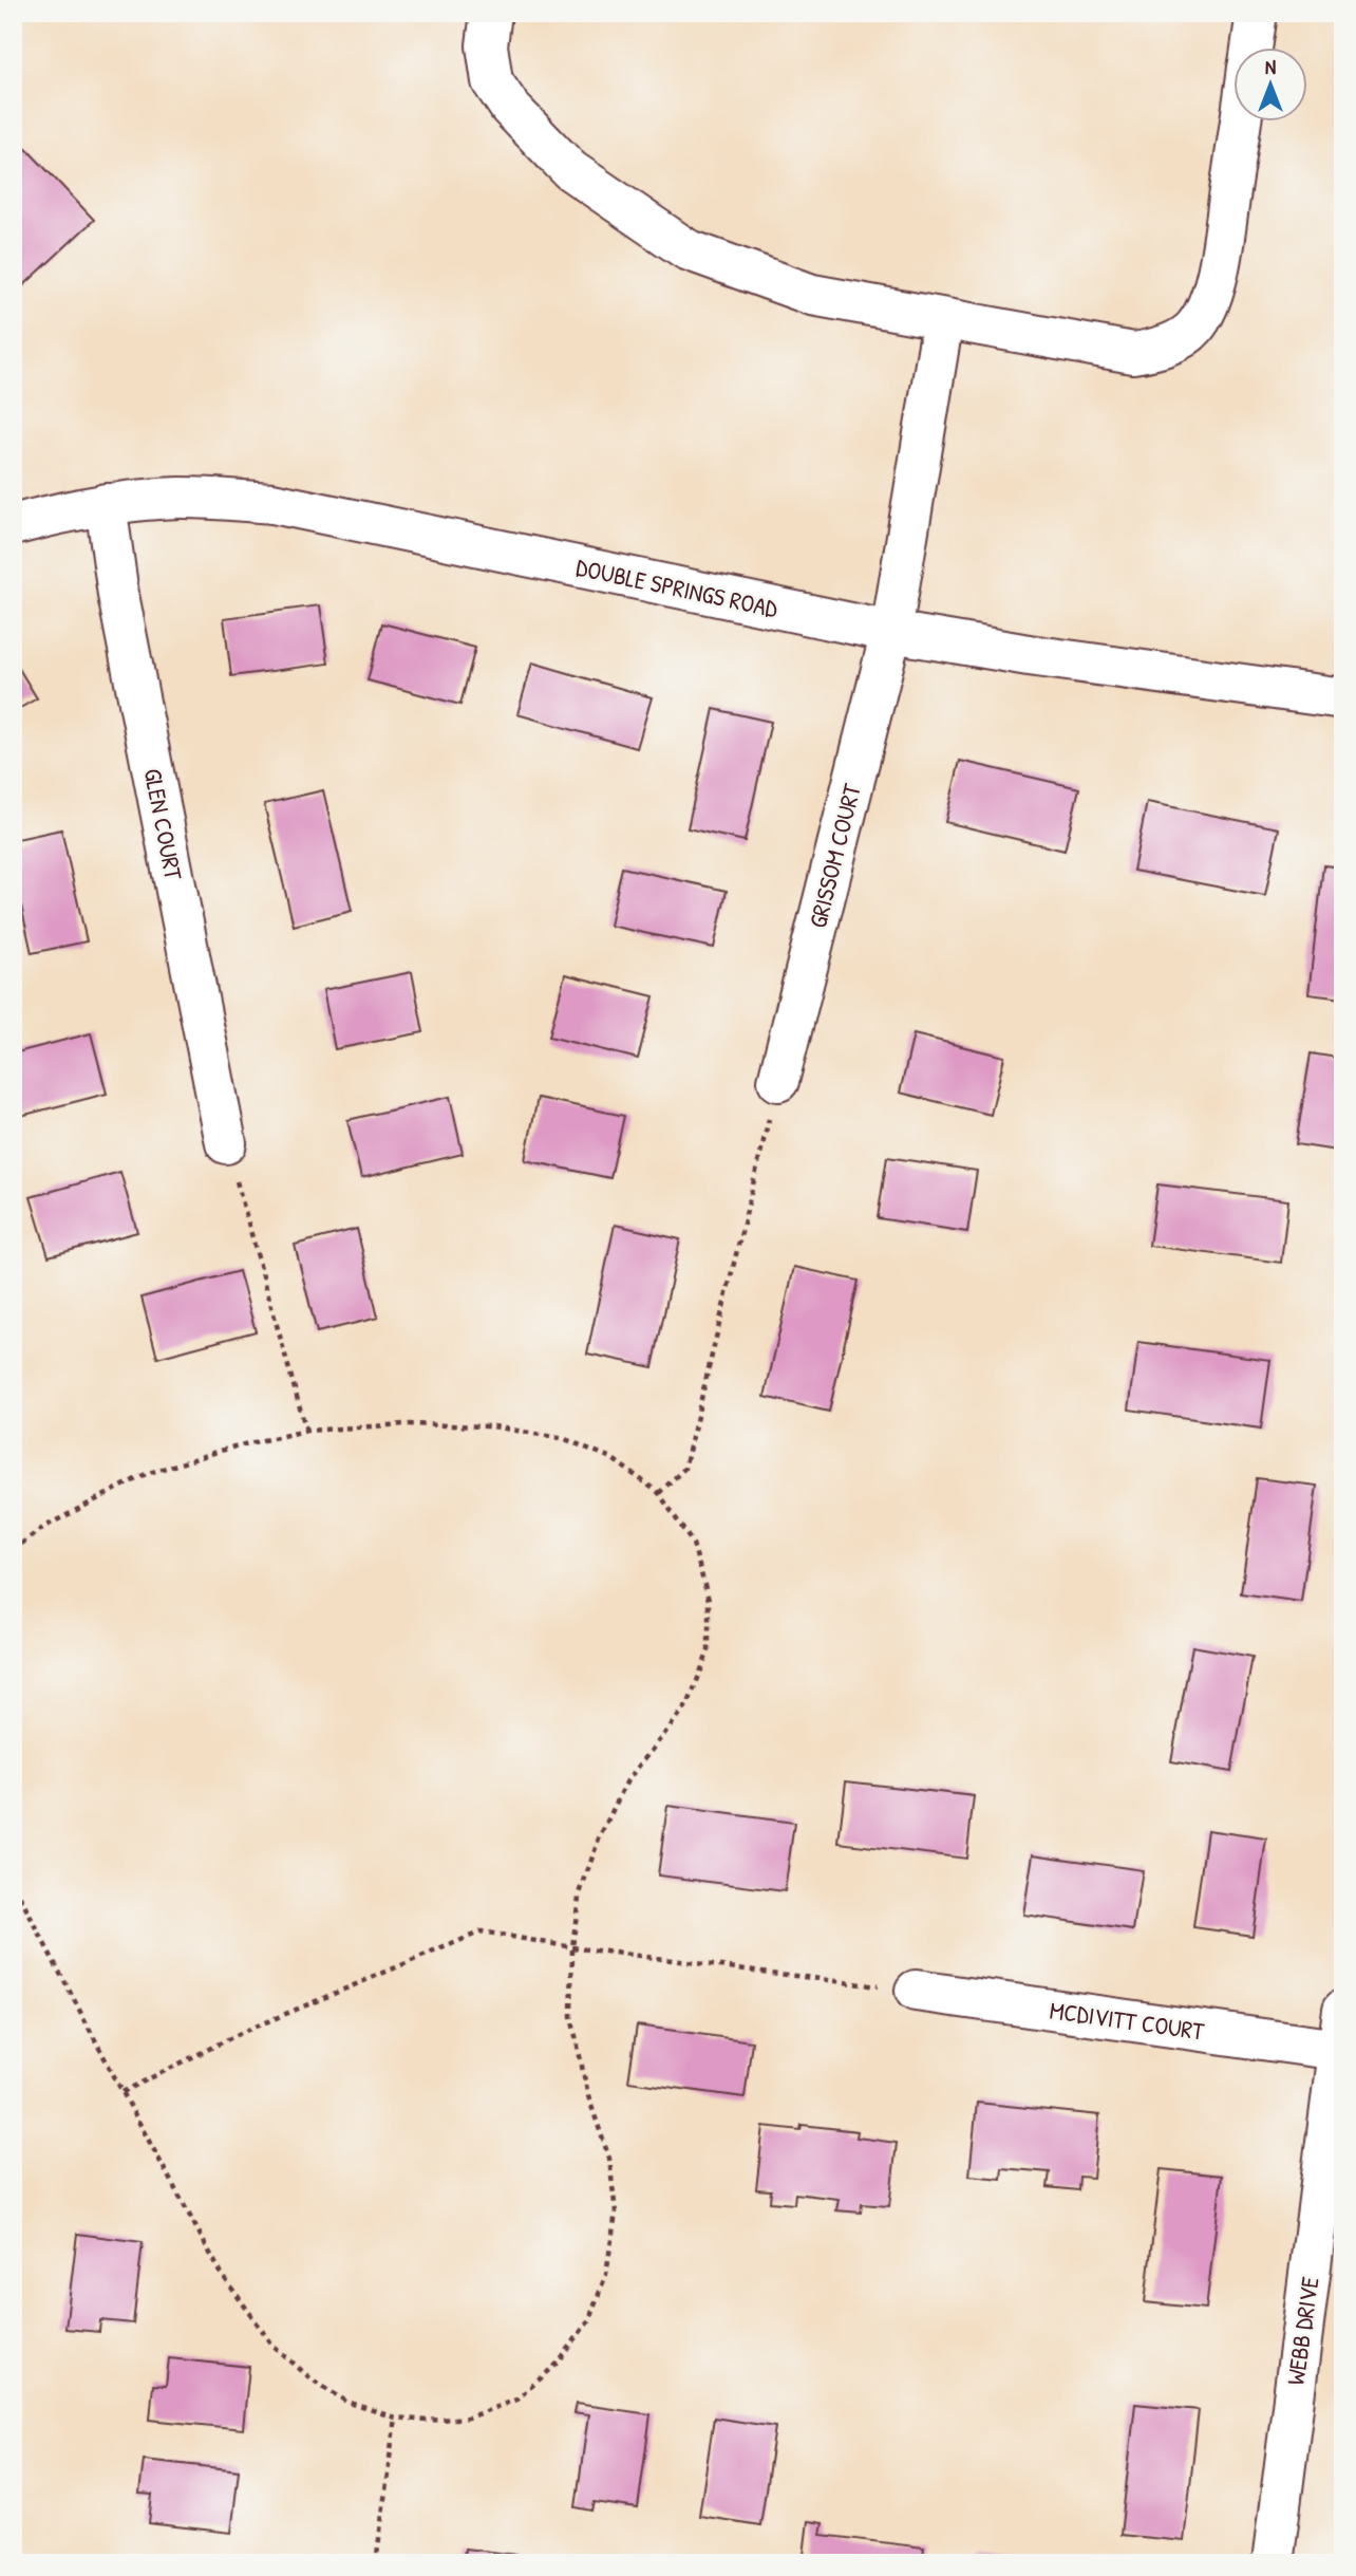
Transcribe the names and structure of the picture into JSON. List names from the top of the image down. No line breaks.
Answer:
{"streets":{"street":["DOUBLE SPRINGS ROAD","GLEN COURT","GRISSOM COURT","MCDIVITT COURT","WEBB DRIVE"]},"crossings":[["DOUBLE SPRINGS ROAD","GLEN COURT"],["DOUBLE SPRINGS ROAD","GRISSOM COURT"],["MCDIVITT COURT","WEBB DRIVE"]],"north":"top"}
